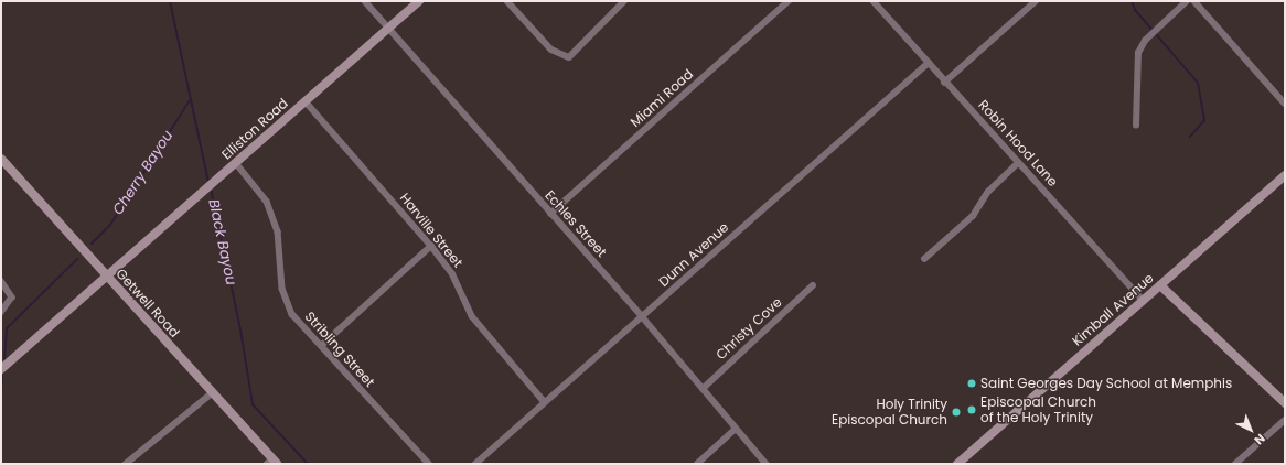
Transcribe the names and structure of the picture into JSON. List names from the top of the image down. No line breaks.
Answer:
{"streets":{"main road":["Elliston Road","Getwell Road","Kimball Avenue"],"street":["Miami Road","Robin Hood Lane","Echles Street","Harville Street","Dunn Avenue","Christy Cove","Stribling Street"]},"crossings":[["Miami Road","Echles Street"],["Elliston Road","Echles Street"],["Elliston Road","Harville Street"],["Elliston Road","Getwell Road"],["Elliston Road","Stribling Street"],["Robin Hood Lane","Dunn Avenue"],["Robin Hood Lane","Kimball Avenue"],["Echles Street","Dunn Avenue"],["Echles Street","Christy Cove"],["Harville Street","Dunn Avenue"]],"water":["Cherry Bayou","Black Bayou"],"places":["Saint Georges Day School at Memphis","Episcopal Church of the Holy Trinity","Holy Trinity Episcopal Church"],"north":"bottom right"}
